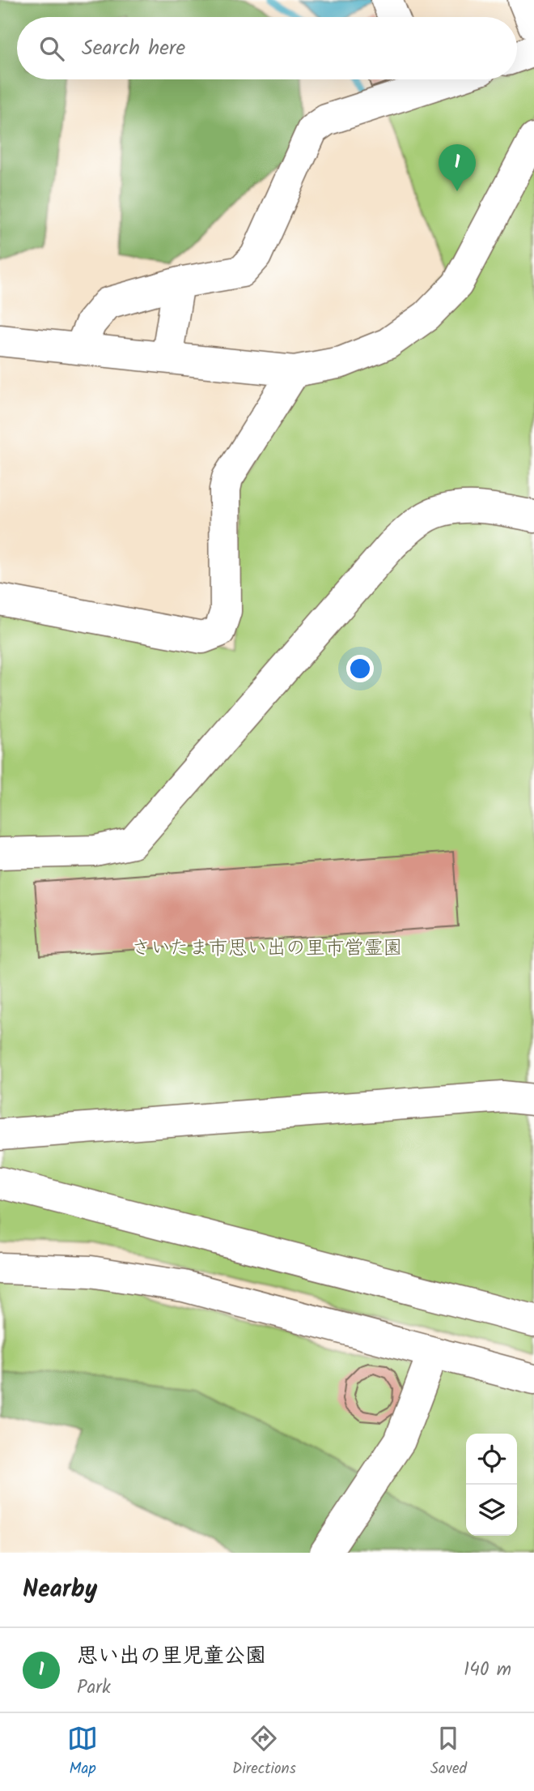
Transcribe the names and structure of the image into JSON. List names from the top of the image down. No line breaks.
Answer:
{"parks":["さいたま市思い出の里市営霊園"],"page":{"search":"Search here","pins":"1","heading":"Nearby","list":[{"mark":"1","name":"思い出の里児童公園","note":"Park","value":"140 m"}],"nav":["Map","Directions","Saved"]}}
